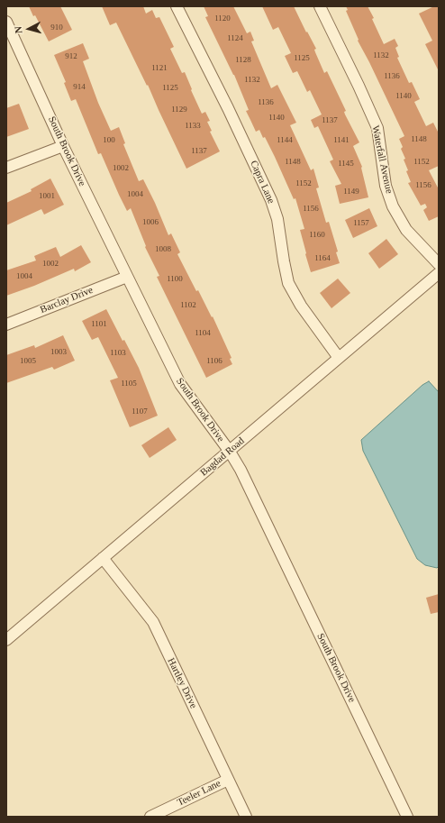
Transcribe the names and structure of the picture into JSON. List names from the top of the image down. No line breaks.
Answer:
{"streets":{"street":["South Brook Drive","Waterfall Avenue","Capra Lane","Barclay Drive","Bagdad Road","Hartley Drive","Teeler Lane"]},"crossings":[["South Brook Drive","Barclay Drive"],["South Brook Drive","Bagdad Road"],["Capra Lane","Bagdad Road"],["Bagdad Road","Hartley Drive"],["Hartley Drive","Teeler Lane"]],"house_numbers":["1120","910","1124","1132","912","1125","1128","1121","1136","1132","914","1125","1140","1136","1129","1140","1137","1133","1148","100","1144","1141","1137","1148","1152","1145","1002","1152","1156","1149","1004","1001","1156","1006","1157","1160","1008","1164","1002","1004","1100","1102","1101","1104","1003","1103","1005","1106","1105","1107"],"north":"left"}
